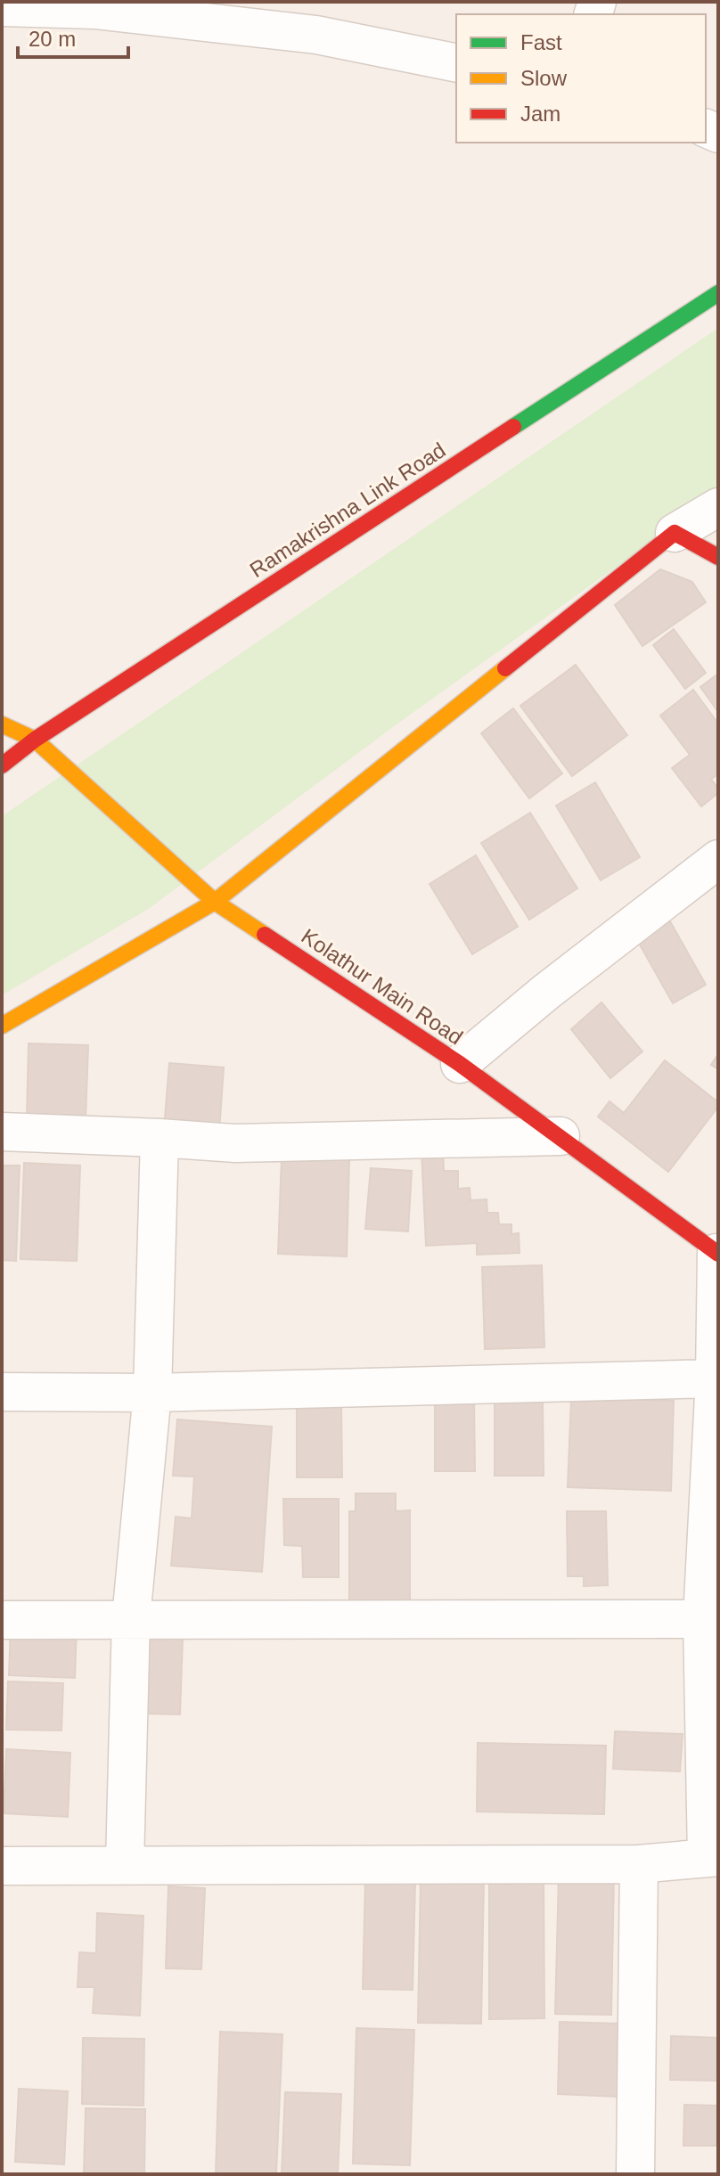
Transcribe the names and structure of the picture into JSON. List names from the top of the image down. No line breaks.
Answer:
{"streets":{"street":["Ramakrishna Link Road","Kolathur Main Road"]},"crossings":[["Ramakrishna Link Road","Kolathur Main Road"]],"legend":["Fast","Slow","Jam"],"scale_bar":"20 m"}
